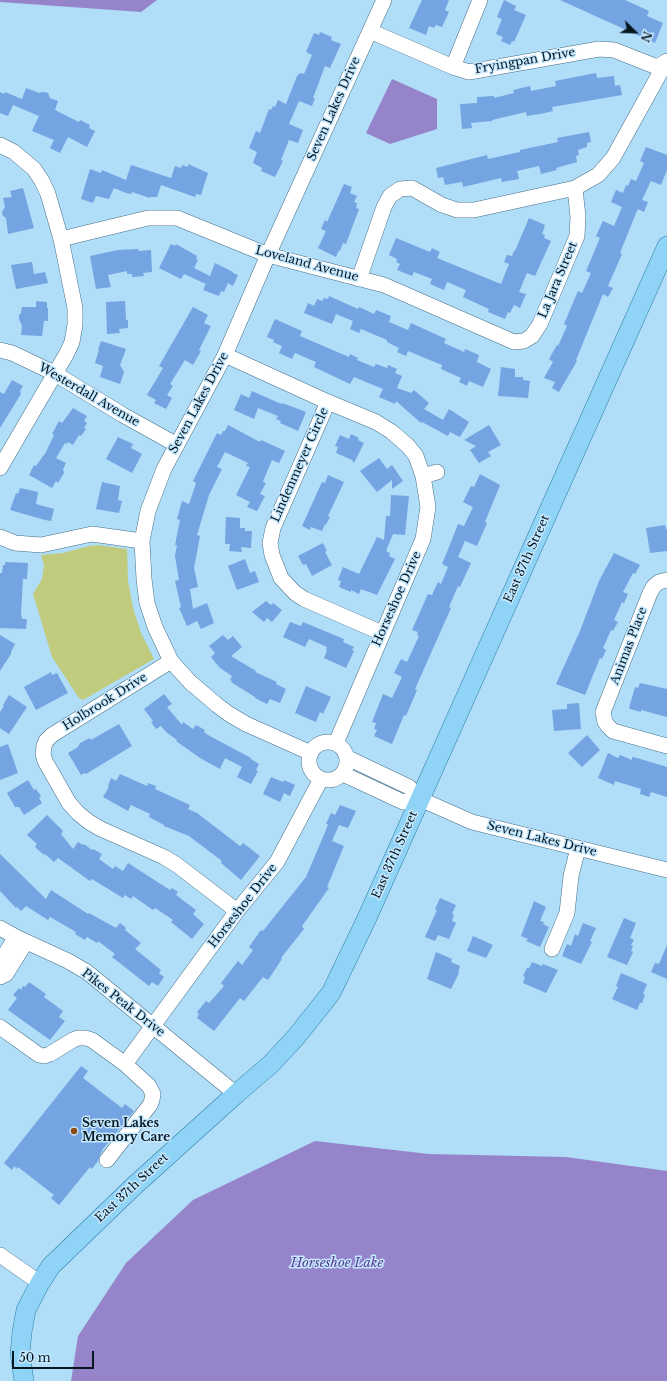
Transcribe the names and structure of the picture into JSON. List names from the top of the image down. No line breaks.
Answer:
{"streets":{"main road":["East 37th Street"],"street":["Fryingpan Drive","Seven Lakes Drive","Loveland Avenue","La Jara Street","Westerdall Avenue","Lindenmeyer Circle","Horseshoe Drive","Animas Place","Holbrook Drive","Pikes Peak Drive"]},"crossings":[["Fryingpan Drive","Seven Lakes Drive"],["Seven Lakes Drive","Loveland Avenue"],["Seven Lakes Drive","Westerdall Avenue"],["Seven Lakes Drive","East 37th Street"],["Seven Lakes Drive","Horseshoe Drive"],["Seven Lakes Drive","Holbrook Drive"],["Loveland Avenue","La Jara Street"],["Lindenmeyer Circle","Horseshoe Drive"],["East 37th Street","Pikes Peak Drive"],["Horseshoe Drive","Holbrook Drive"],["Horseshoe Drive","Pikes Peak Drive"]],"water":["Horseshoe Lake"],"places":["Seven Lakes Memory Care"],"scale_bar":"50 m","north":"bottom right"}
